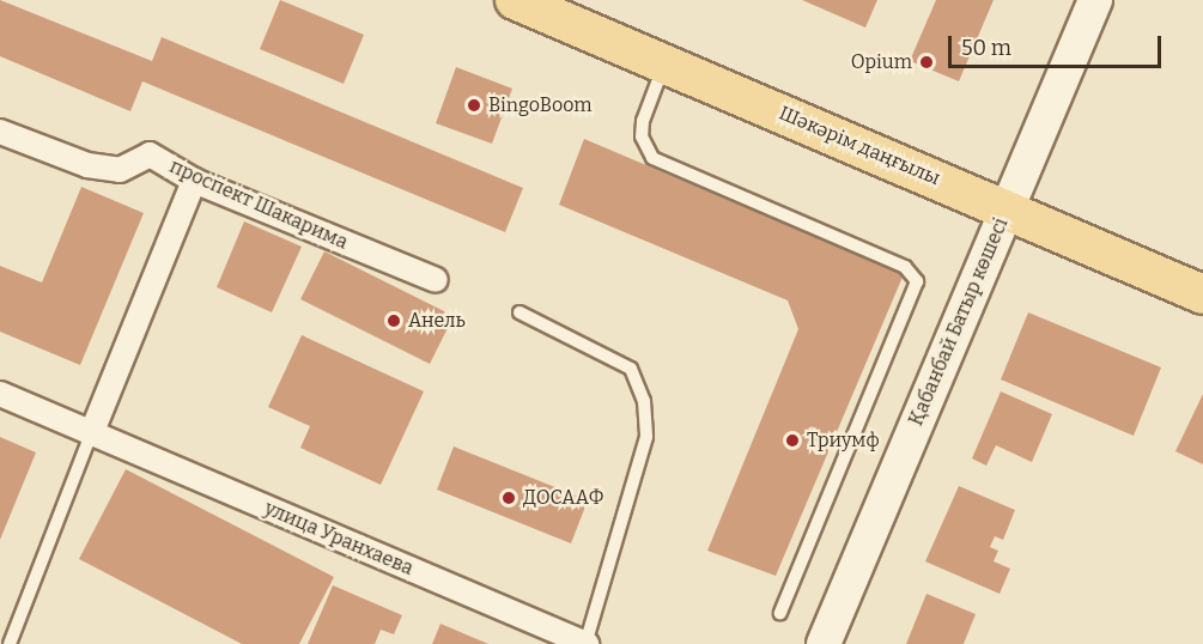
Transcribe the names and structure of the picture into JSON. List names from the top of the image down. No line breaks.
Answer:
{"streets":{"main road":["Шәкәрім даңғылы","Қабанбай Батыр көшесі"],"street":["проспект Шакарима","улица Уранхаева"]},"crossings":[["Шәкәрім даңғылы","Қабанбай Батыр көшесі"]],"places":["Opium","BingoBoom","Анель","Триумф","ДОСААФ"],"scale_bar":"50 m"}
